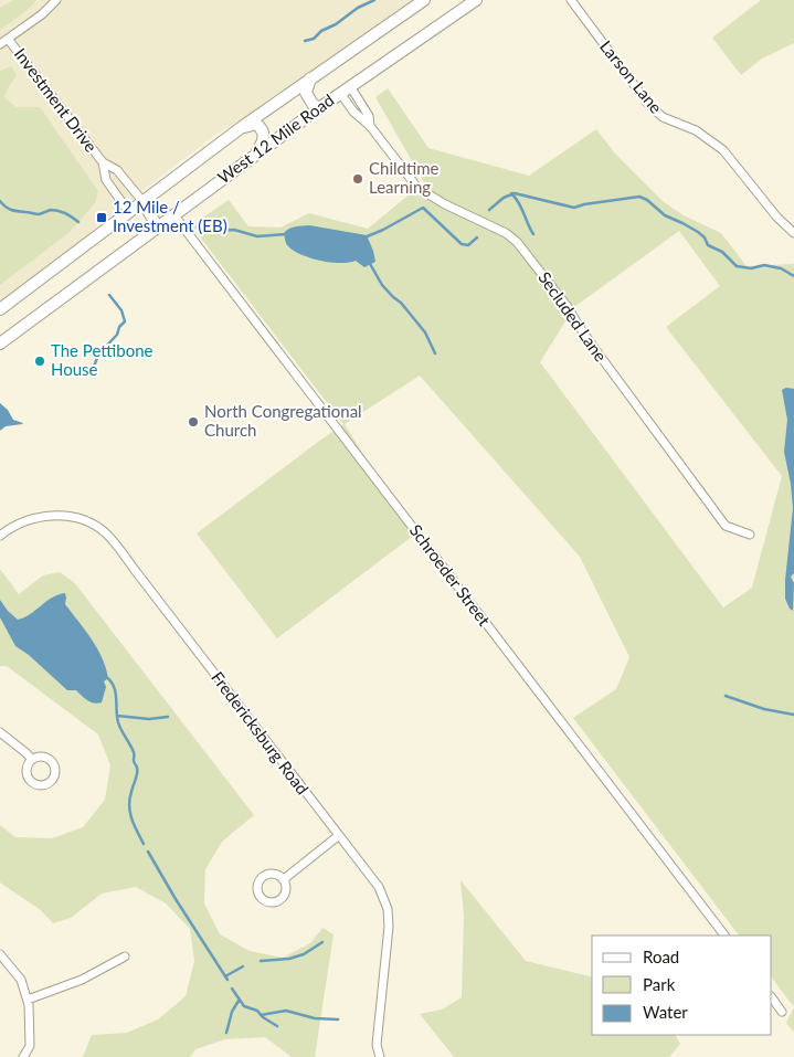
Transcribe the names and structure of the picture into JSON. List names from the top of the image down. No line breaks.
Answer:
{"streets":{"main road":["West 12 Mile Road"],"street":["Larson Lane","Investment Drive","Secluded Lane","Schroeder Street","Fredericksburg Road"]},"crossings":[["Investment Drive","West 12 Mile Road"],["West 12 Mile Road","Secluded Lane"],["West 12 Mile Road","Schroeder Street"]],"places":{"other":["Childtime Learning","The Pettibone House","North Congregational Church"],"transit":["12 Mile / Investment (EB)"]},"legend":["Road","Park","Water"]}
